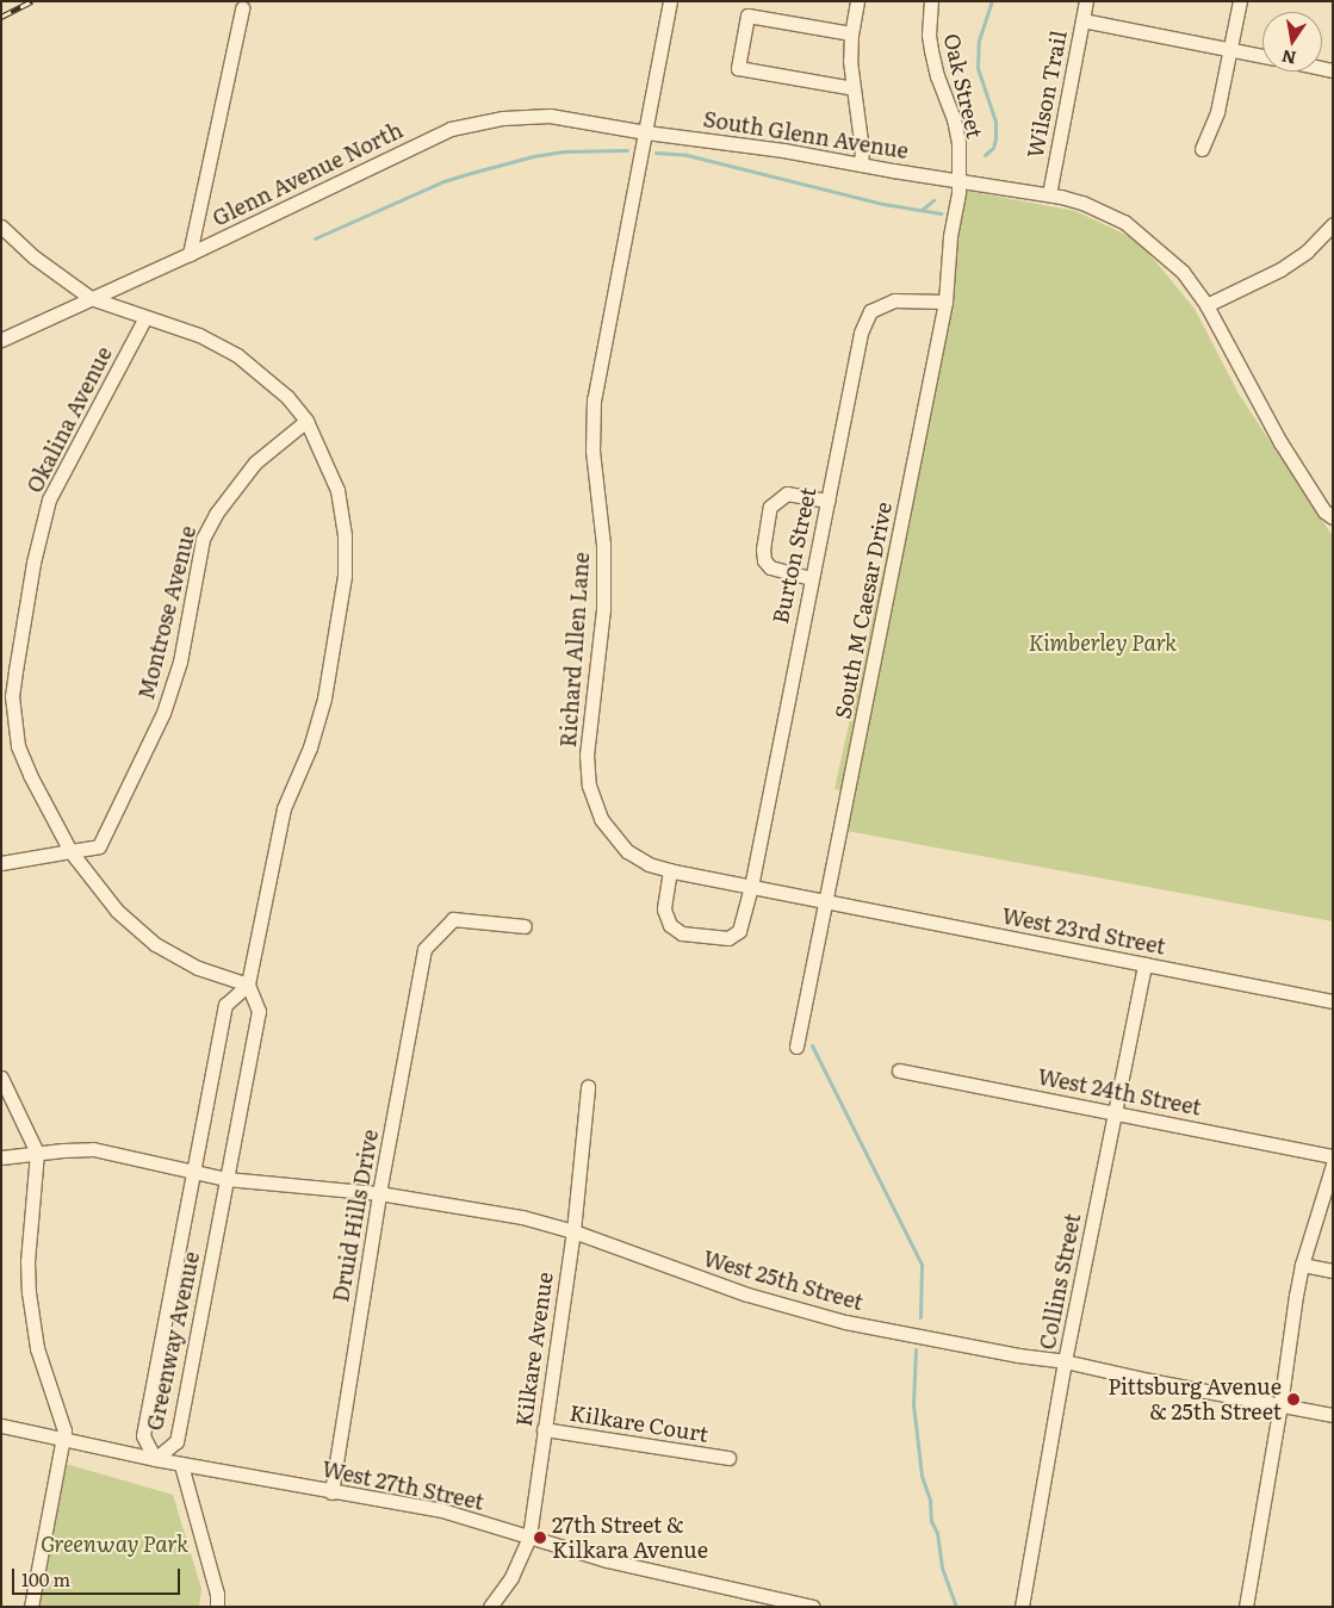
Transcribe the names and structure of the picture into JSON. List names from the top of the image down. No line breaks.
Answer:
{"streets":{"street":["Oak Street","Wilson Trail","South Glenn Avenue","Glenn Avenue North","Okalina Avenue","Burton Street","South M Caesar Drive","Montrose Avenue","Richard Allen Lane","West 23rd Street","West 24th Street","Druid Hills Drive","West 25th Street","Collins Street","Greenway Avenue","Kilkare Avenue","Kilkare Court","West 27th Street"]},"crossings":[["Oak Street","South Glenn Avenue"],["Oak Street","South M Caesar Drive"],["Wilson Trail","South Glenn Avenue"],["South Glenn Avenue","Glenn Avenue North"],["South Glenn Avenue","South M Caesar Drive"],["South Glenn Avenue","Richard Allen Lane"],["Glenn Avenue North","Richard Allen Lane"],["Okalina Avenue","Montrose Avenue"],["Okalina Avenue","Greenway Avenue"],["Burton Street","South M Caesar Drive"],["Burton Street","Richard Allen Lane"],["South M Caesar Drive","Richard Allen Lane"],["South M Caesar Drive","West 23rd Street"],["Richard Allen Lane","West 23rd Street"],["West 23rd Street","Collins Street"],["West 24th Street","Collins Street"],["Druid Hills Drive","West 25th Street"],["Druid Hills Drive","West 27th Street"],["West 25th Street","Collins Street"],["West 25th Street","Greenway Avenue"],["West 25th Street","Kilkare Avenue"],["Greenway Avenue","West 27th Street"],["Kilkare Avenue","Kilkare Court"],["Kilkare Avenue","West 27th Street"]],"parks":["Kimberley Park","Greenway Park"],"places":["Pittsburg Avenue & 25th Street","27th Street & Kilkara Avenue"],"scale_bar":"100 m","north":"bottom"}
